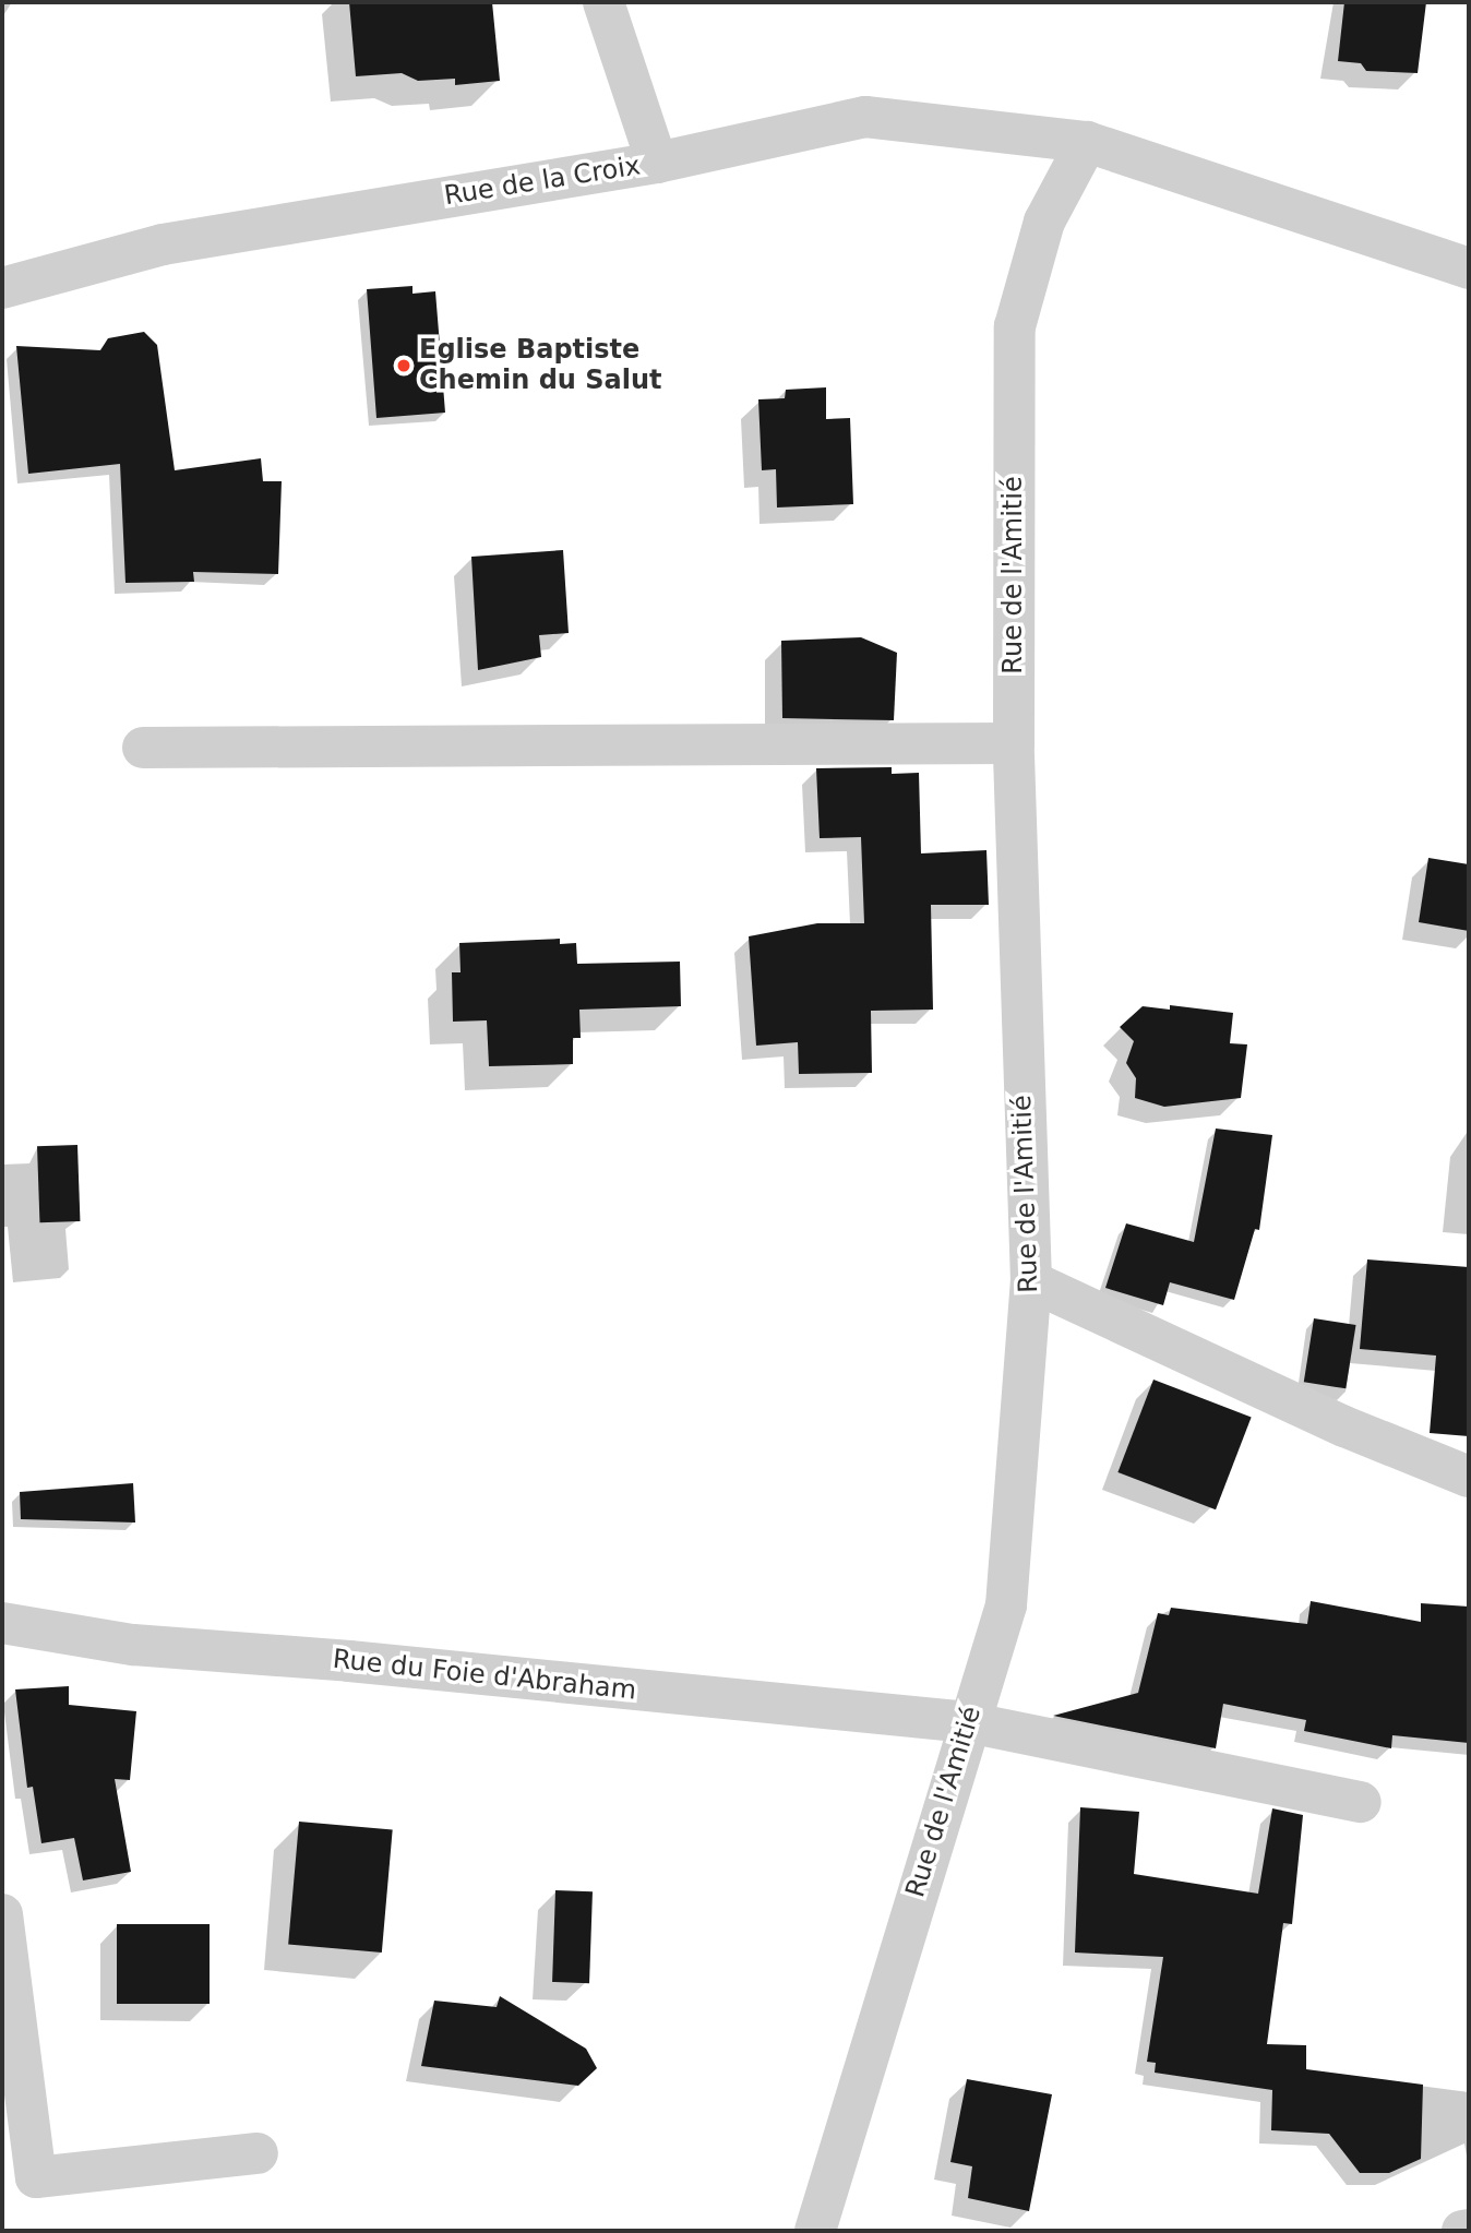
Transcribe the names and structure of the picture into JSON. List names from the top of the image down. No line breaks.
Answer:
{"streets":{"street":["Rue de la Croix","Rue de l'Amitié","Rue du Foie d'Abraham"]},"crossings":[["Rue de la Croix","Rue de l'Amitié"],["Rue de l'Amitié","Rue du Foie d'Abraham"]],"places":["Eglise Baptiste Chemin du Salut"]}
